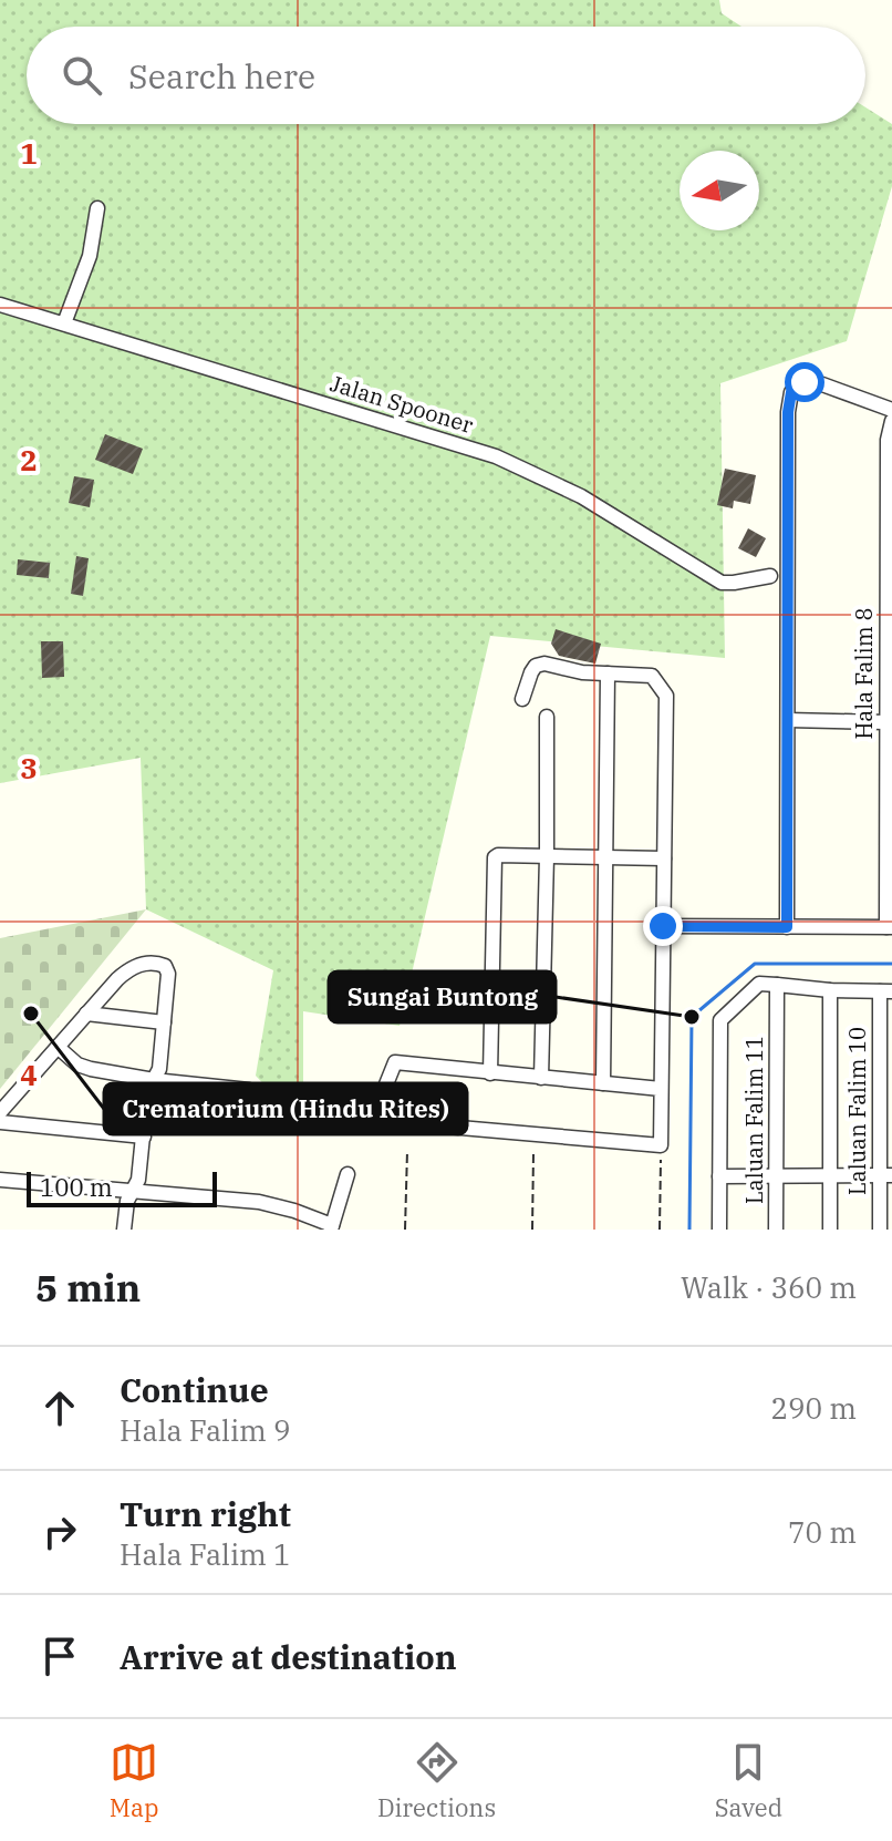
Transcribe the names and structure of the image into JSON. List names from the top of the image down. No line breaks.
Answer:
{"streets":{"street":["Jalan Spooner","Hala Falim 8","Laluan Falim 10","Laluan Falim 11"]},"places":["Crematorium (Hindu Rites)","Sungai Buntong"],"scale_bar":"100 m","north":"left","page":{"search":"Search here","scale":"100 m","heading":["5 min","Walk · 360 m"],"list":[["Continue","Hala Falim 9","290 m"],["Turn right","Hala Falim 1","70 m"],"Arrive at destination"],"nav":["Map","Directions","Saved"]},"grid":{"rows":["1","2","3","4"]}}
